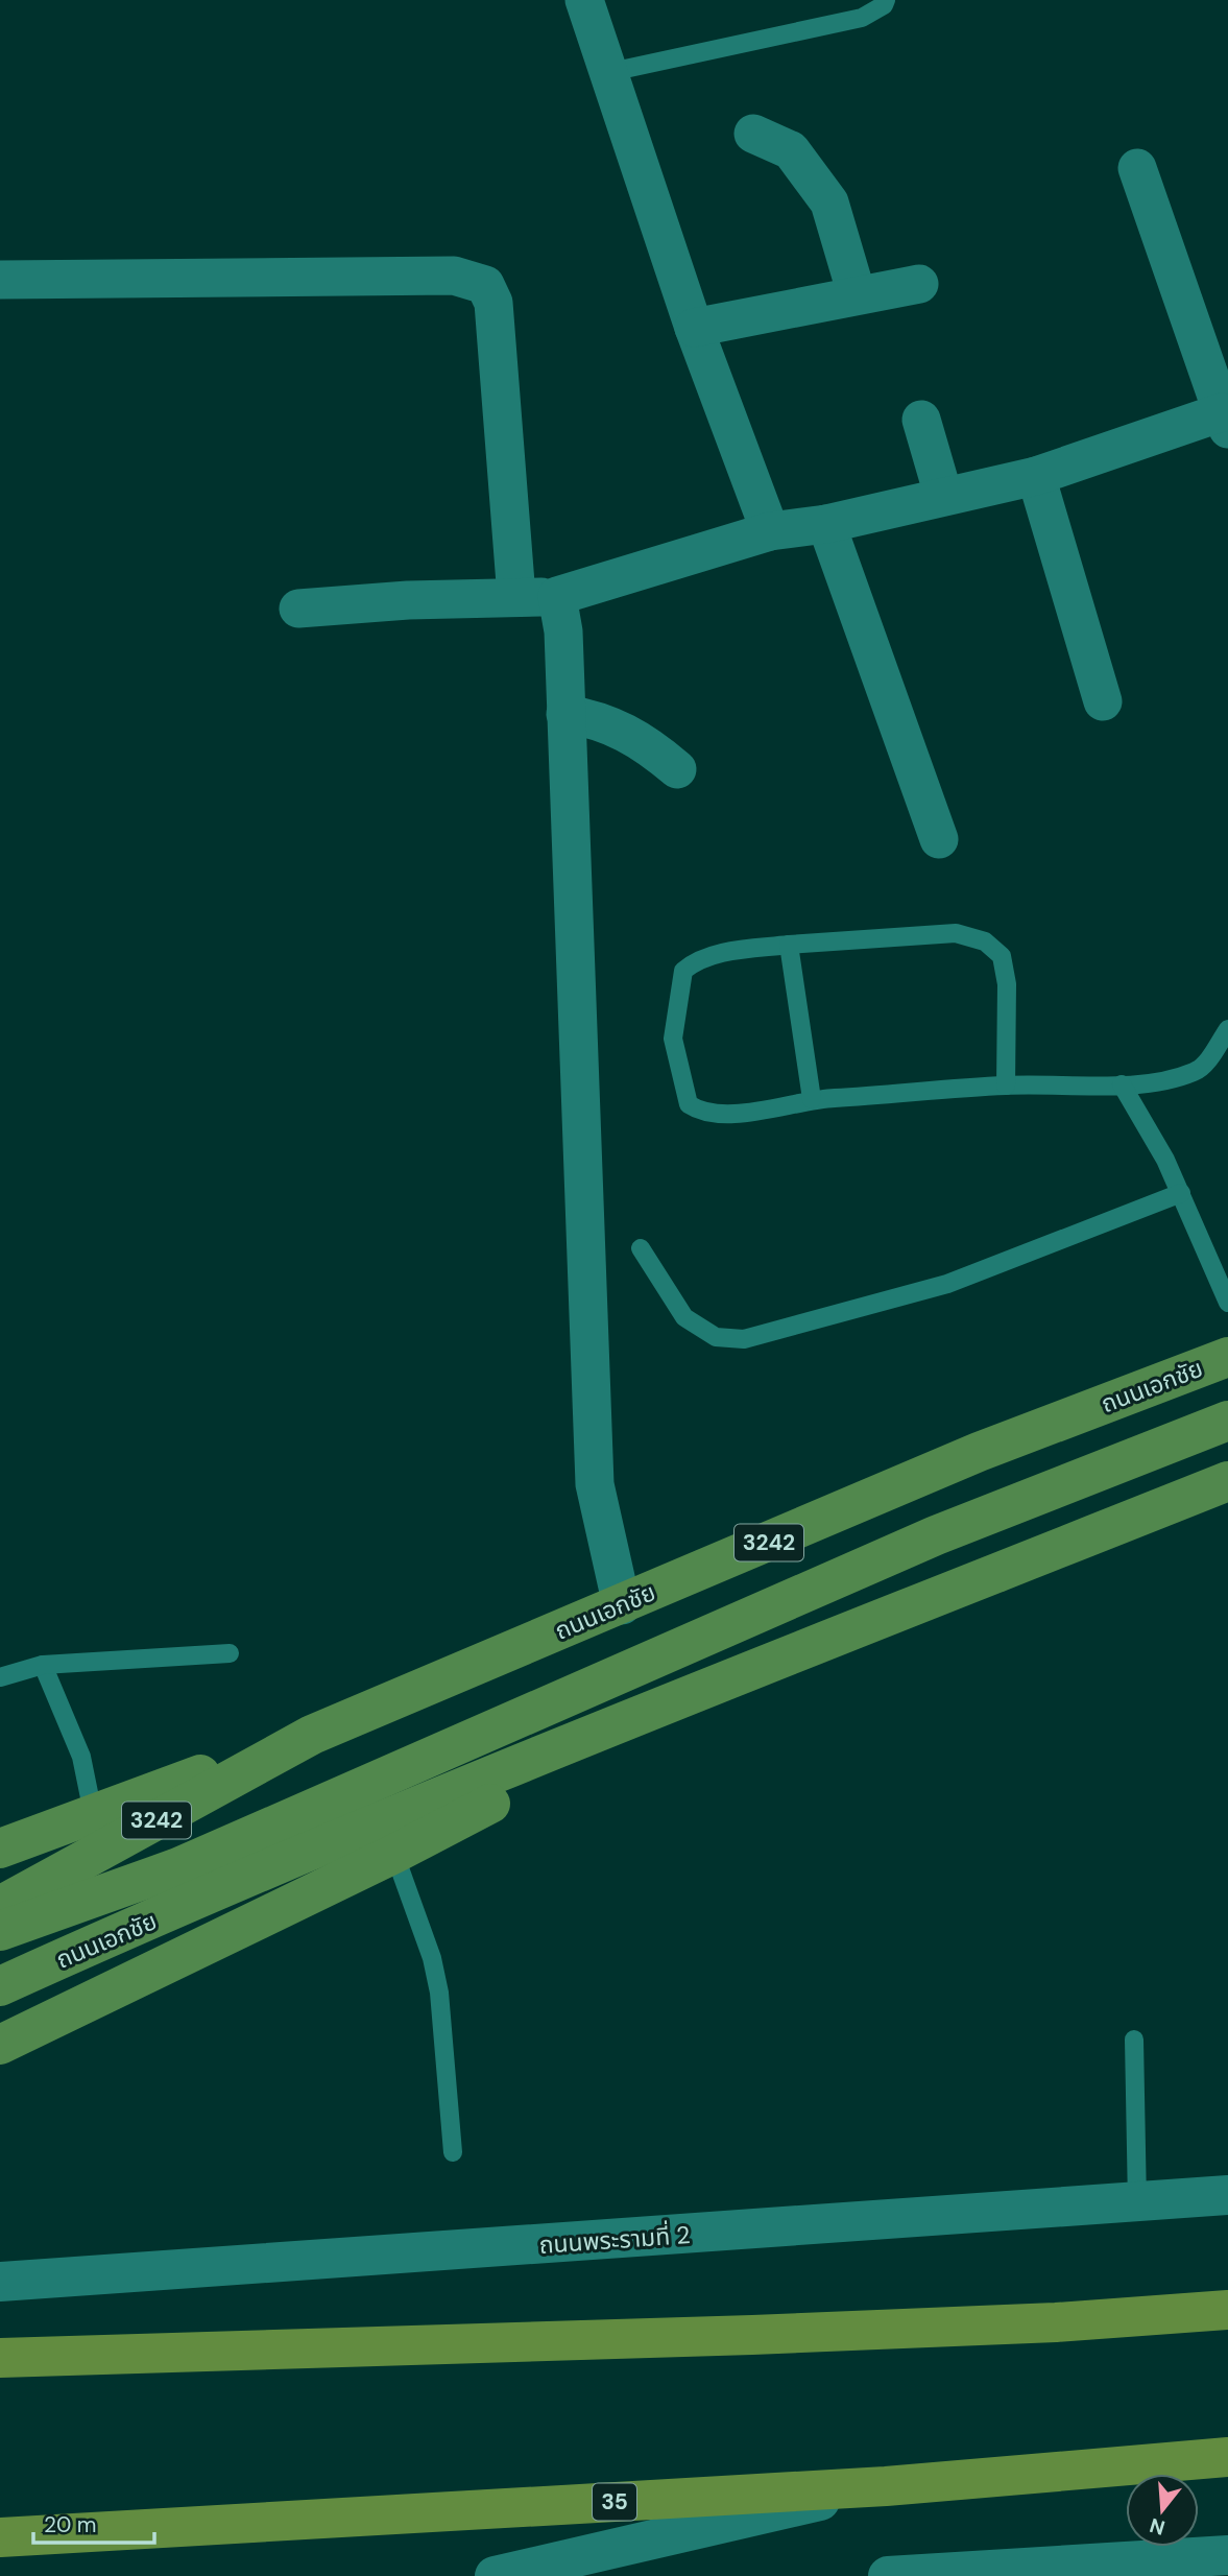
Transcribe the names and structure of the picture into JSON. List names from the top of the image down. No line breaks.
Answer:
{"streets":{"highway":["35"],"main road":["ถนนเอกชัย","3242","ถนนพระรามที่ 2"]},"scale_bar":"20 m","north":"bottom"}
